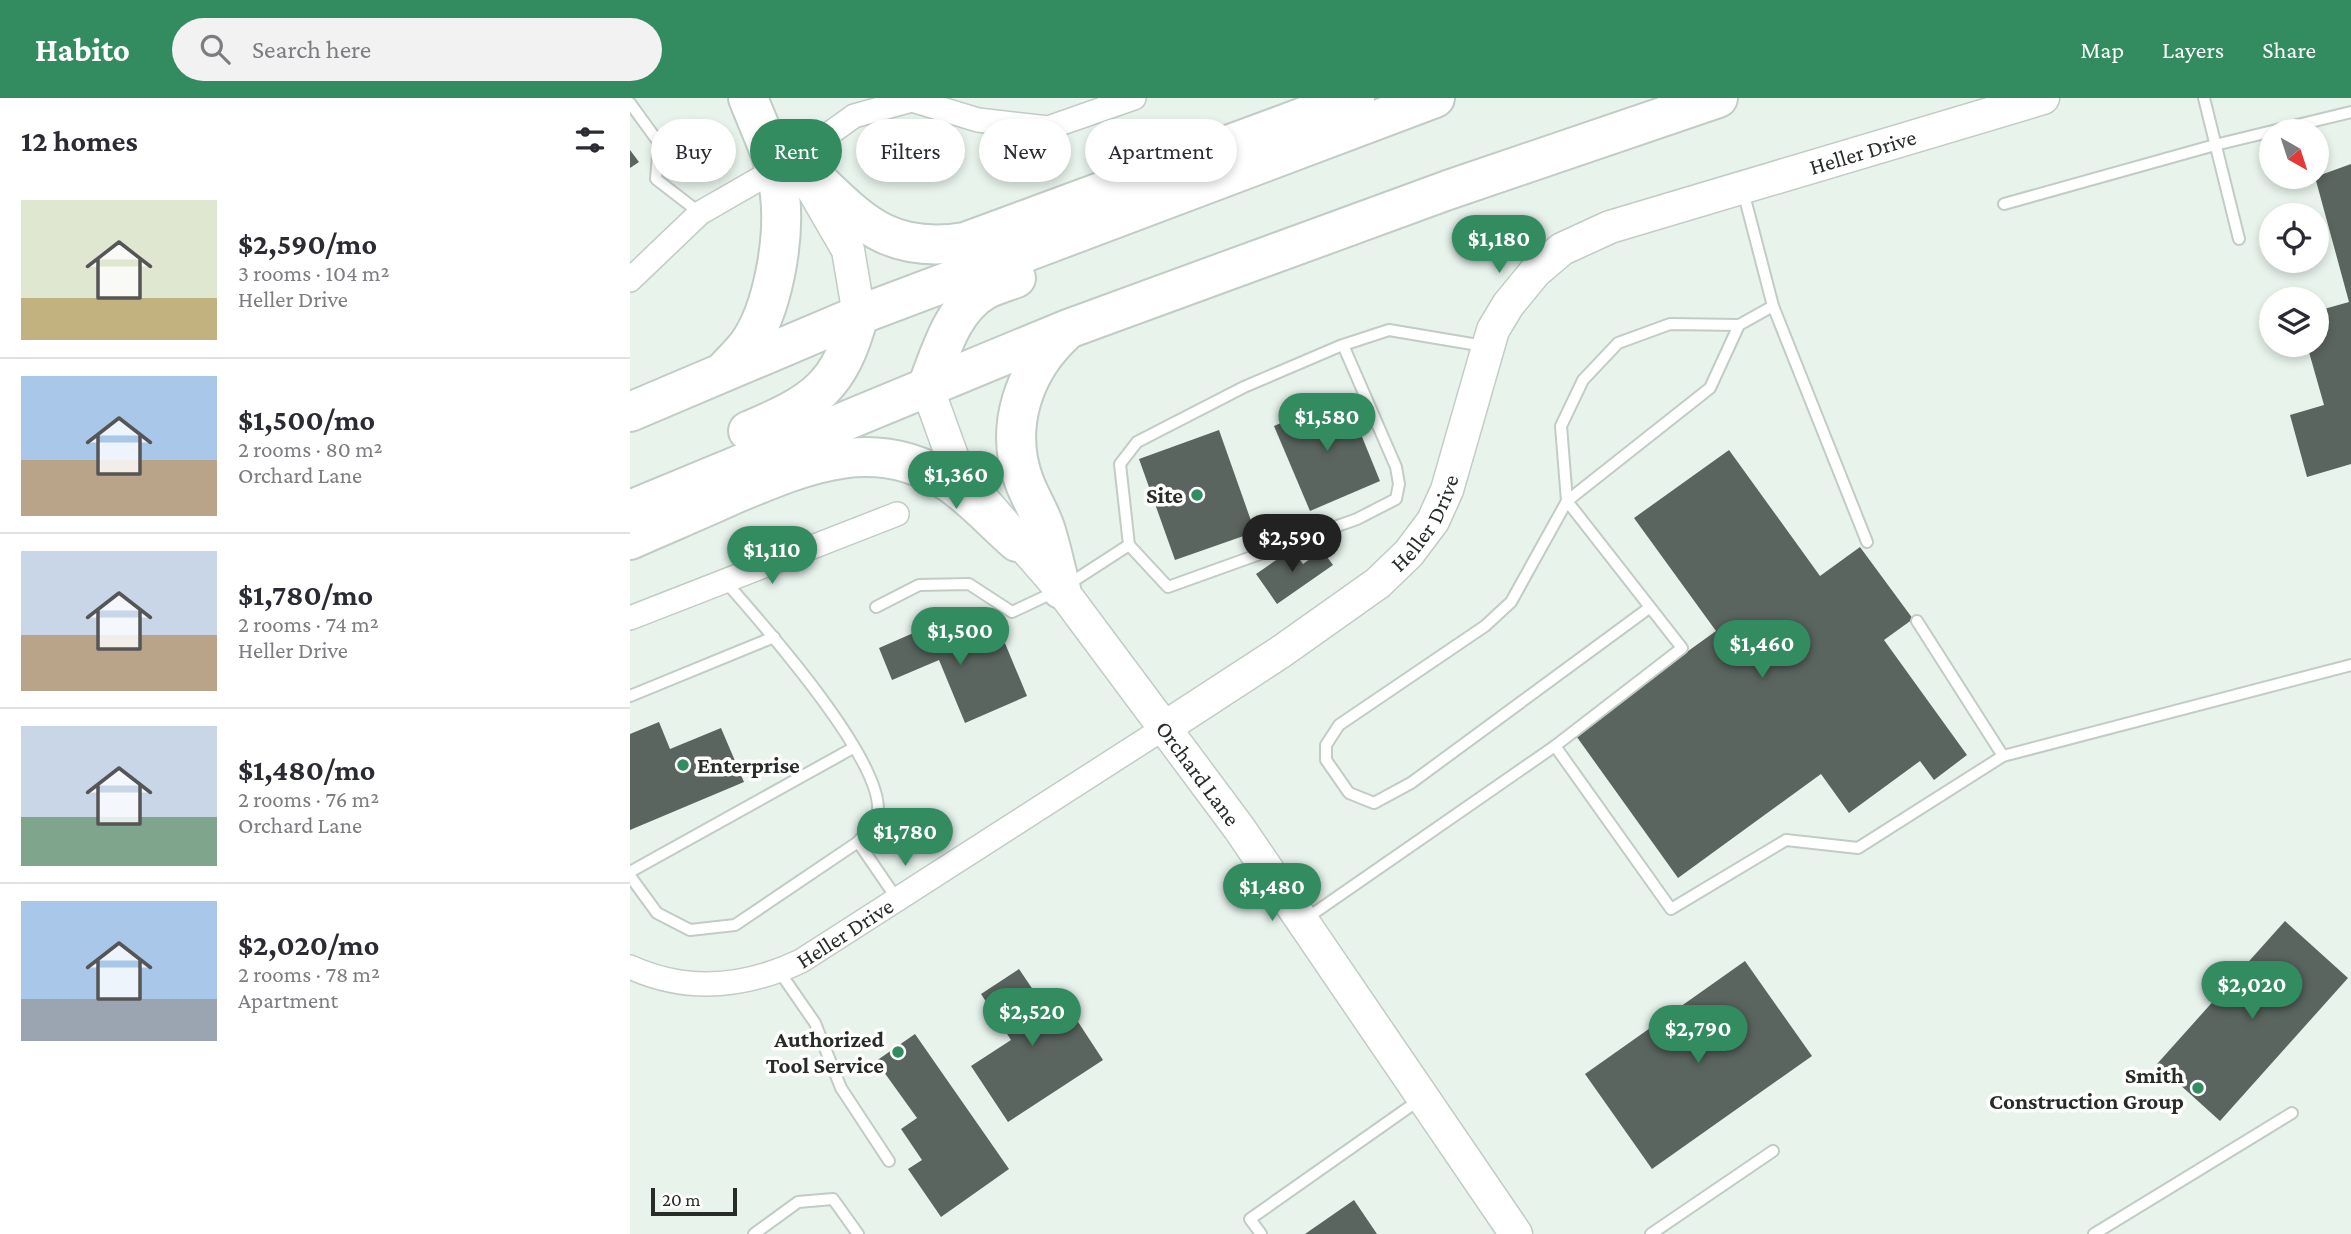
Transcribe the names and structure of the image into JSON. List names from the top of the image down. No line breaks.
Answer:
{"streets":{"street":["Heller Drive","Orchard Lane"]},"crossings":[["Heller Drive","Orchard Lane"]],"places":["Site","Enterprise","Authorized Tool Service","Smith Construction Group"],"scale_bar":"20 m","north":"bottom right","page":{"header":"Habito","search":"Search here","nav":["Map","Layers","Share"],"heading":"12 homes","chip":["Buy","Rent","Filters","New","Apartment"],"list":[{"name":"$2,590/mo","note":"3 rooms · 104 m² · Heller Drive"},{"name":"$1,500/mo","note":"2 rooms · 80 m² · Orchard Lane"},{"name":"$1,780/mo","note":"2 rooms · 74 m² · Heller Drive"},{"name":"$1,480/mo","note":"2 rooms · 76 m² · Orchard Lane"},{"name":"$2,020/mo","note":"2 rooms · 78 m² · Apartment"}],"price":["$1,180","$1,580","$1,360","$2,590","$1,110","$1,500","$1,460","$1,780","$1,480","$2,020","$2,520","$2,790"],"scale":"20 m"}}
